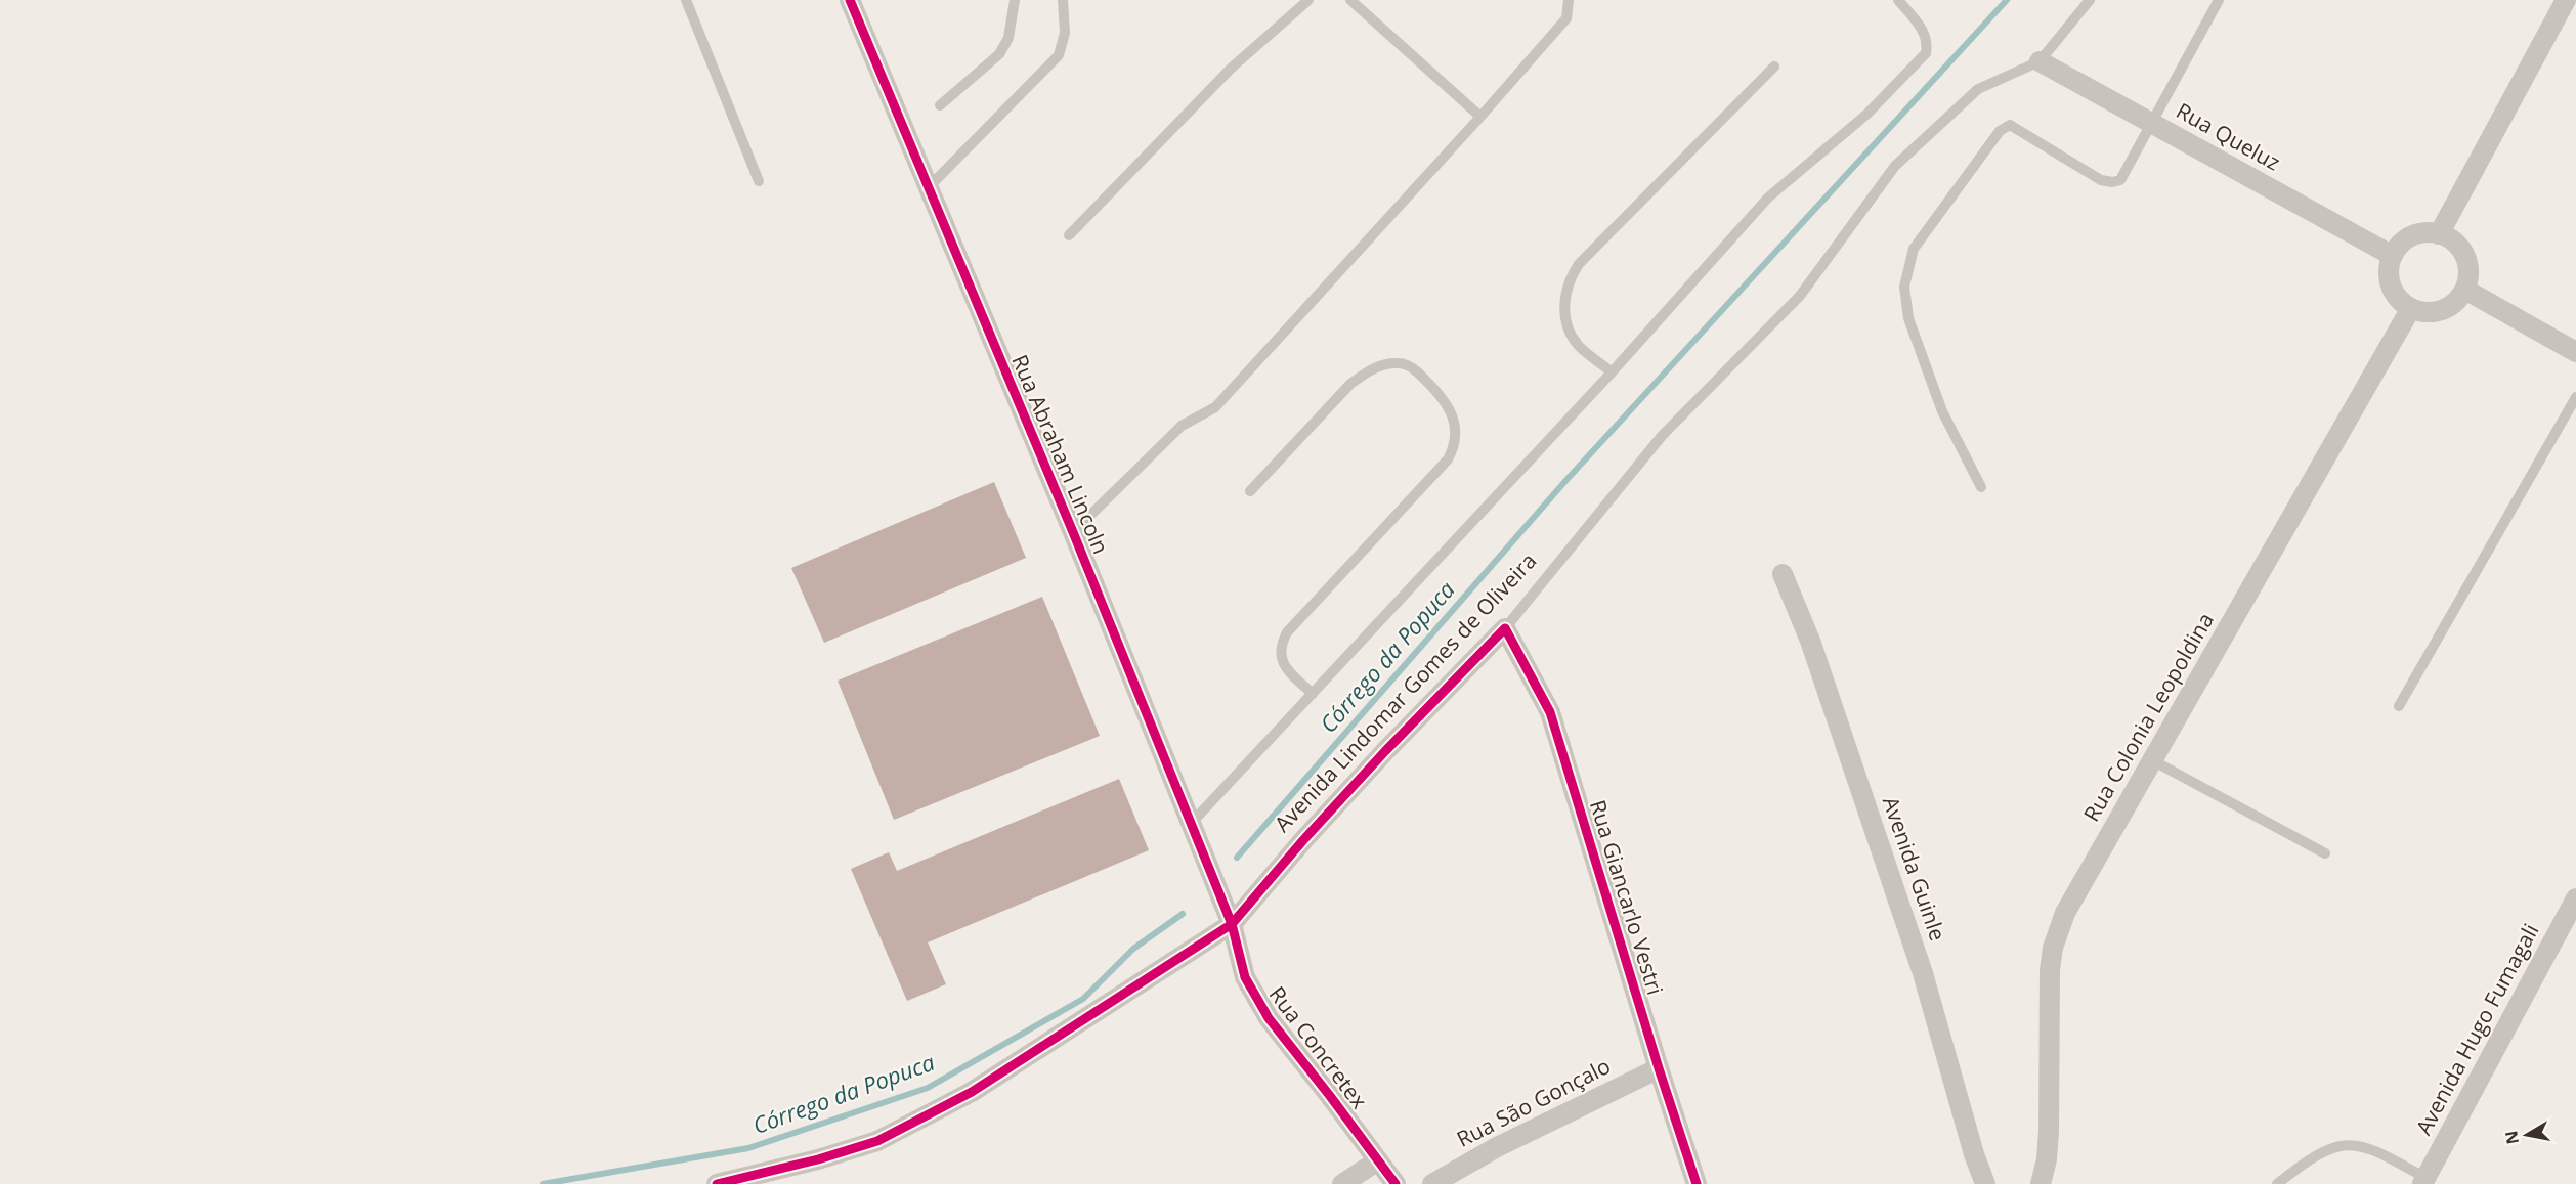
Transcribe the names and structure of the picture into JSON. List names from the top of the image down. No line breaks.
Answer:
{"streets":{"street":["Rua Queluz","Rua Abraham Lincoln","Avenida Lindomar Gomes de Oliveira","Rua Colonia Leopoldina","Avenida Guinle","Rua Giancarlo Vestri","Avenida Hugo Fumagali","Rua Concretex","Rua São Gonçalo"]},"crossings":[["Rua Queluz","Avenida Lindomar Gomes de Oliveira"],["Rua Queluz","Rua Colonia Leopoldina"],["Rua Abraham Lincoln","Avenida Lindomar Gomes de Oliveira"],["Rua Abraham Lincoln","Rua Concretex"],["Avenida Lindomar Gomes de Oliveira","Rua Giancarlo Vestri"],["Avenida Lindomar Gomes de Oliveira","Rua Concretex"],["Rua Giancarlo Vestri","Rua São Gonçalo"]],"water":["Córrego da Popuca"],"north":"left"}
